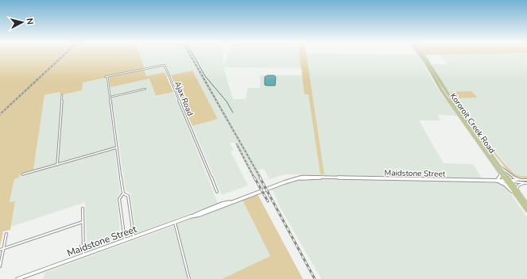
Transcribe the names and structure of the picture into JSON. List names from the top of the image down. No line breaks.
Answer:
{"streets":{"main road":["Kororoit Creek Road","Maidstone Street"],"street":["Ajax Road"]},"crossings":[["Kororoit Creek Road","Maidstone Street"]],"north":"right"}
